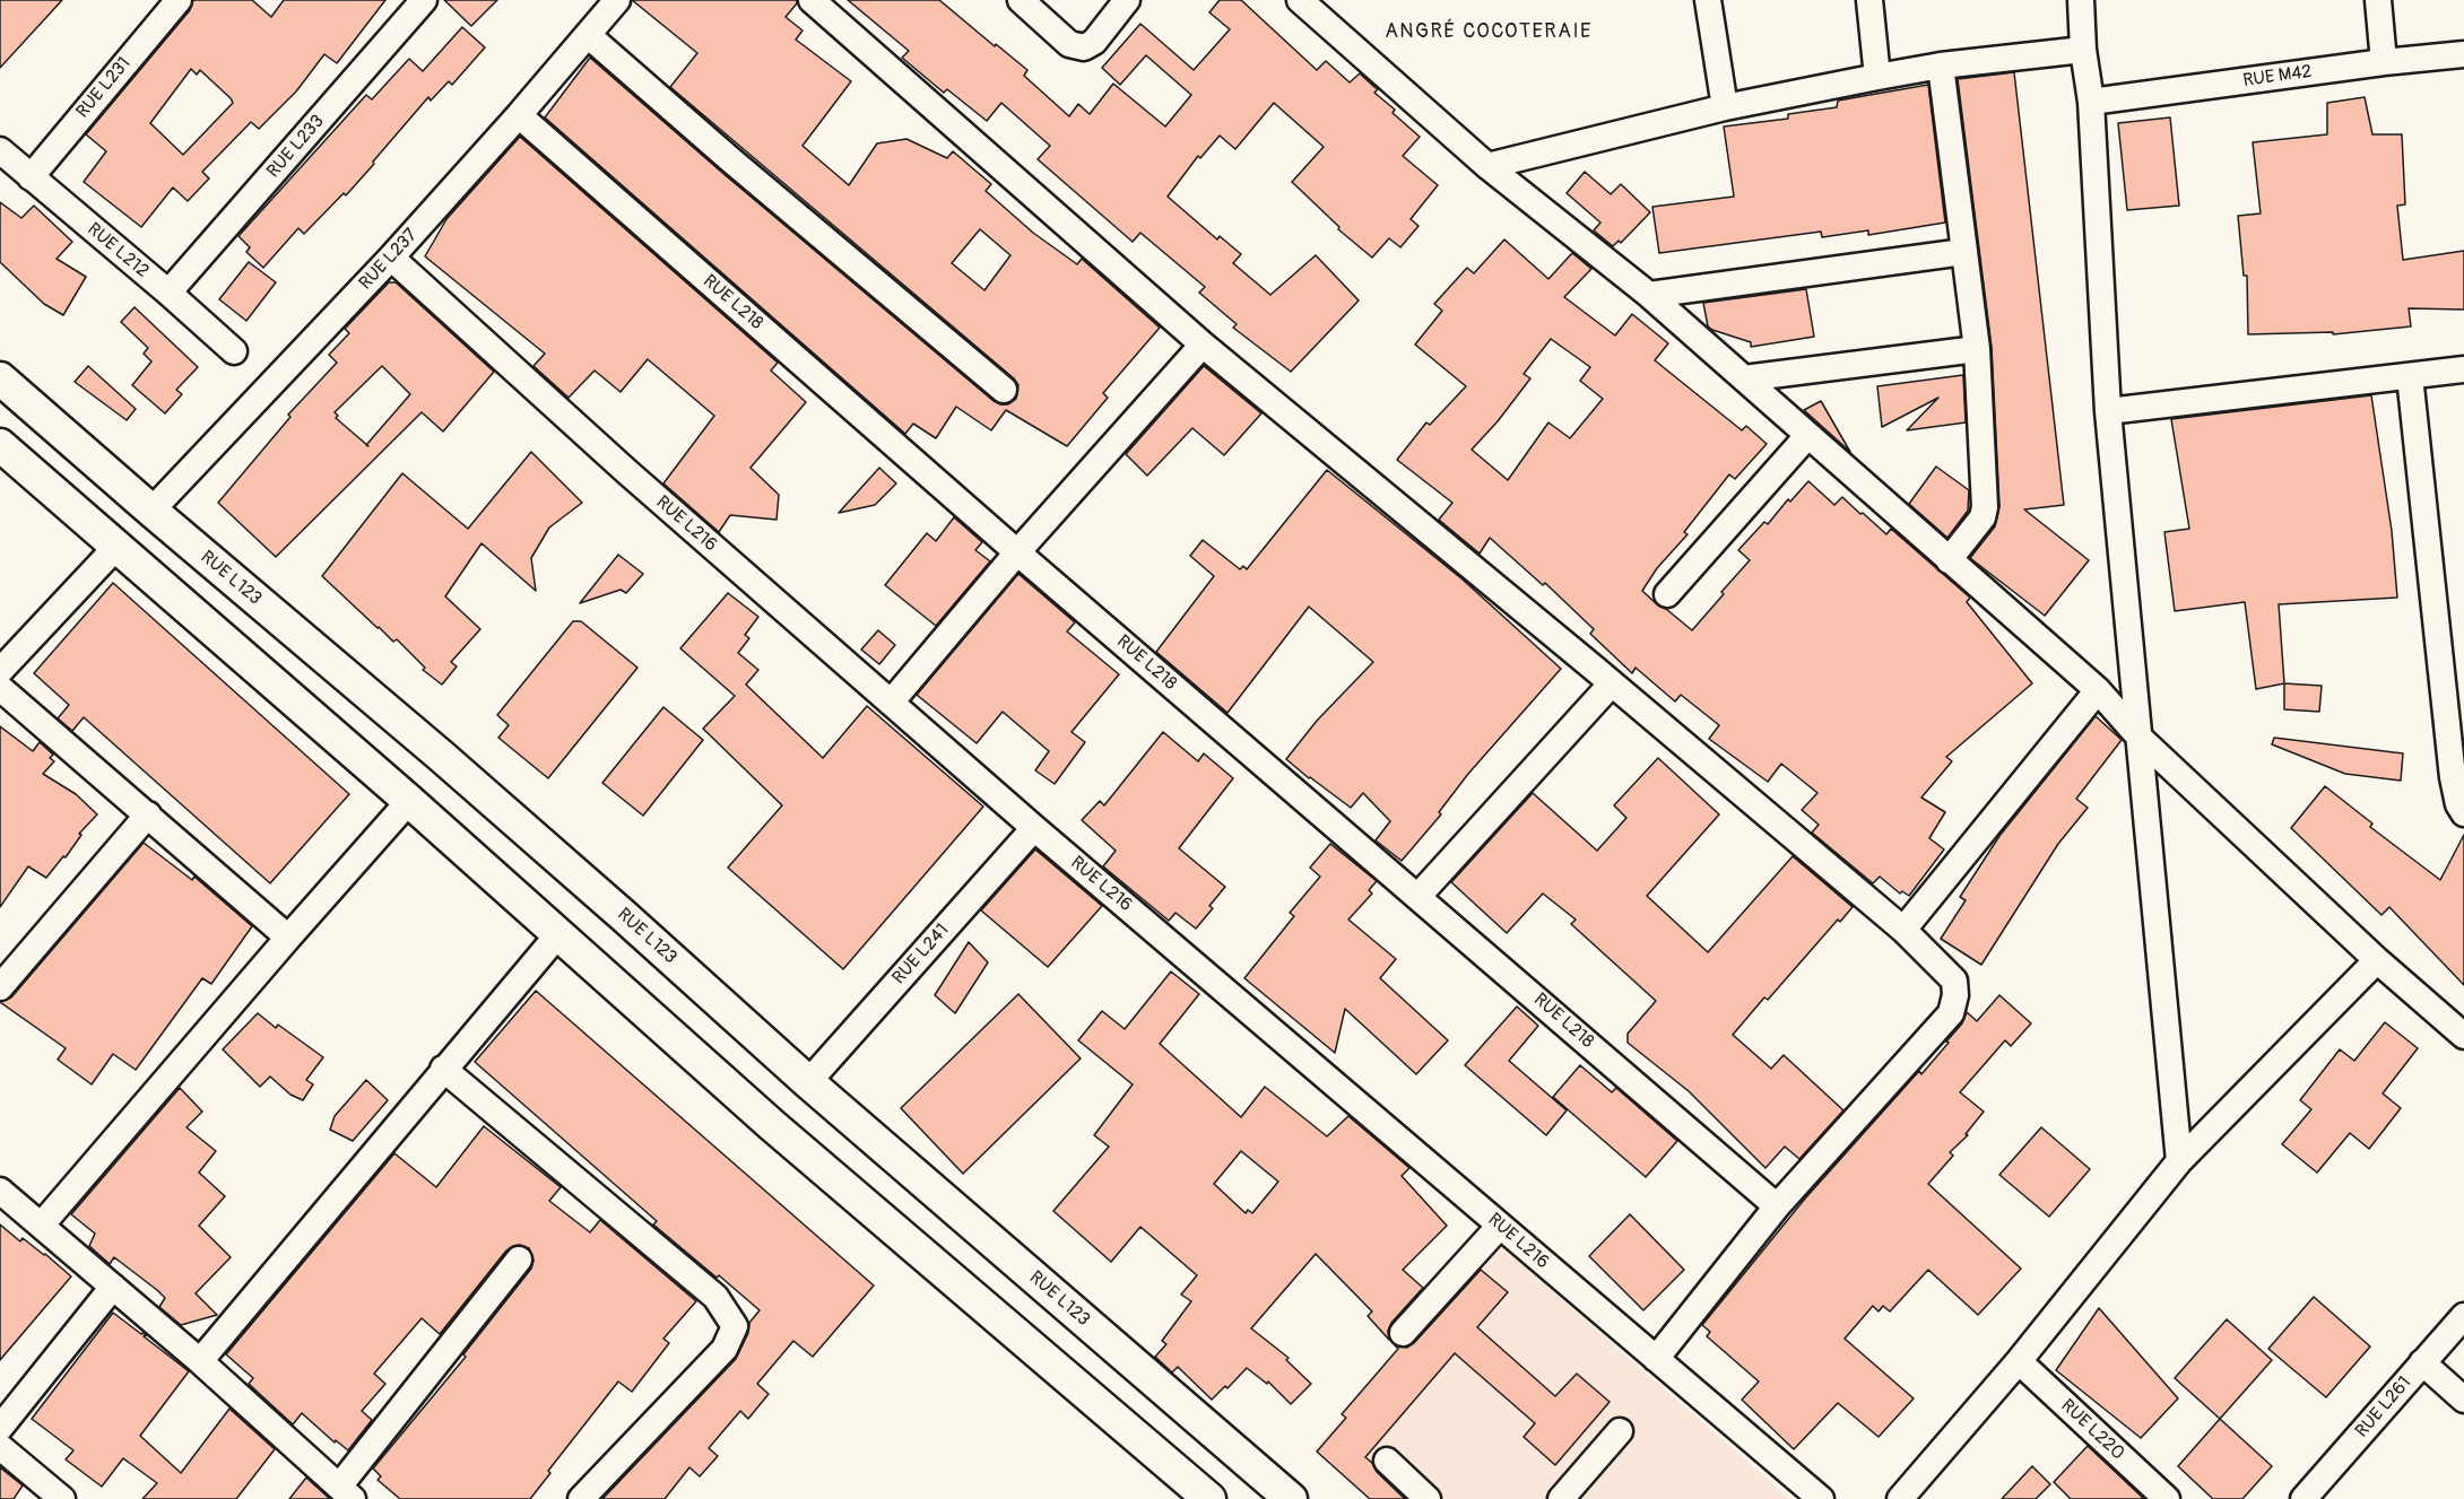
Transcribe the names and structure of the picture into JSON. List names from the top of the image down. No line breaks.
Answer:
{"streets":{"main road":["RUE L123"],"street":["RUE M42","RUE L231","RUE L233","RUE L212","RUE L237","RUE L218","RUE L216","RUE L241","RUE L261","RUE L220"]},"crossings":[["RUE L231","RUE L212"],["RUE L233","RUE L212"],["RUE L237","RUE L218"],["RUE L237","RUE L216"],["RUE L237","RUE L123"],["RUE L216","RUE L241"],["RUE L123","RUE L241"]],"districts":["ANGRÉ COCOTERAIE"]}
